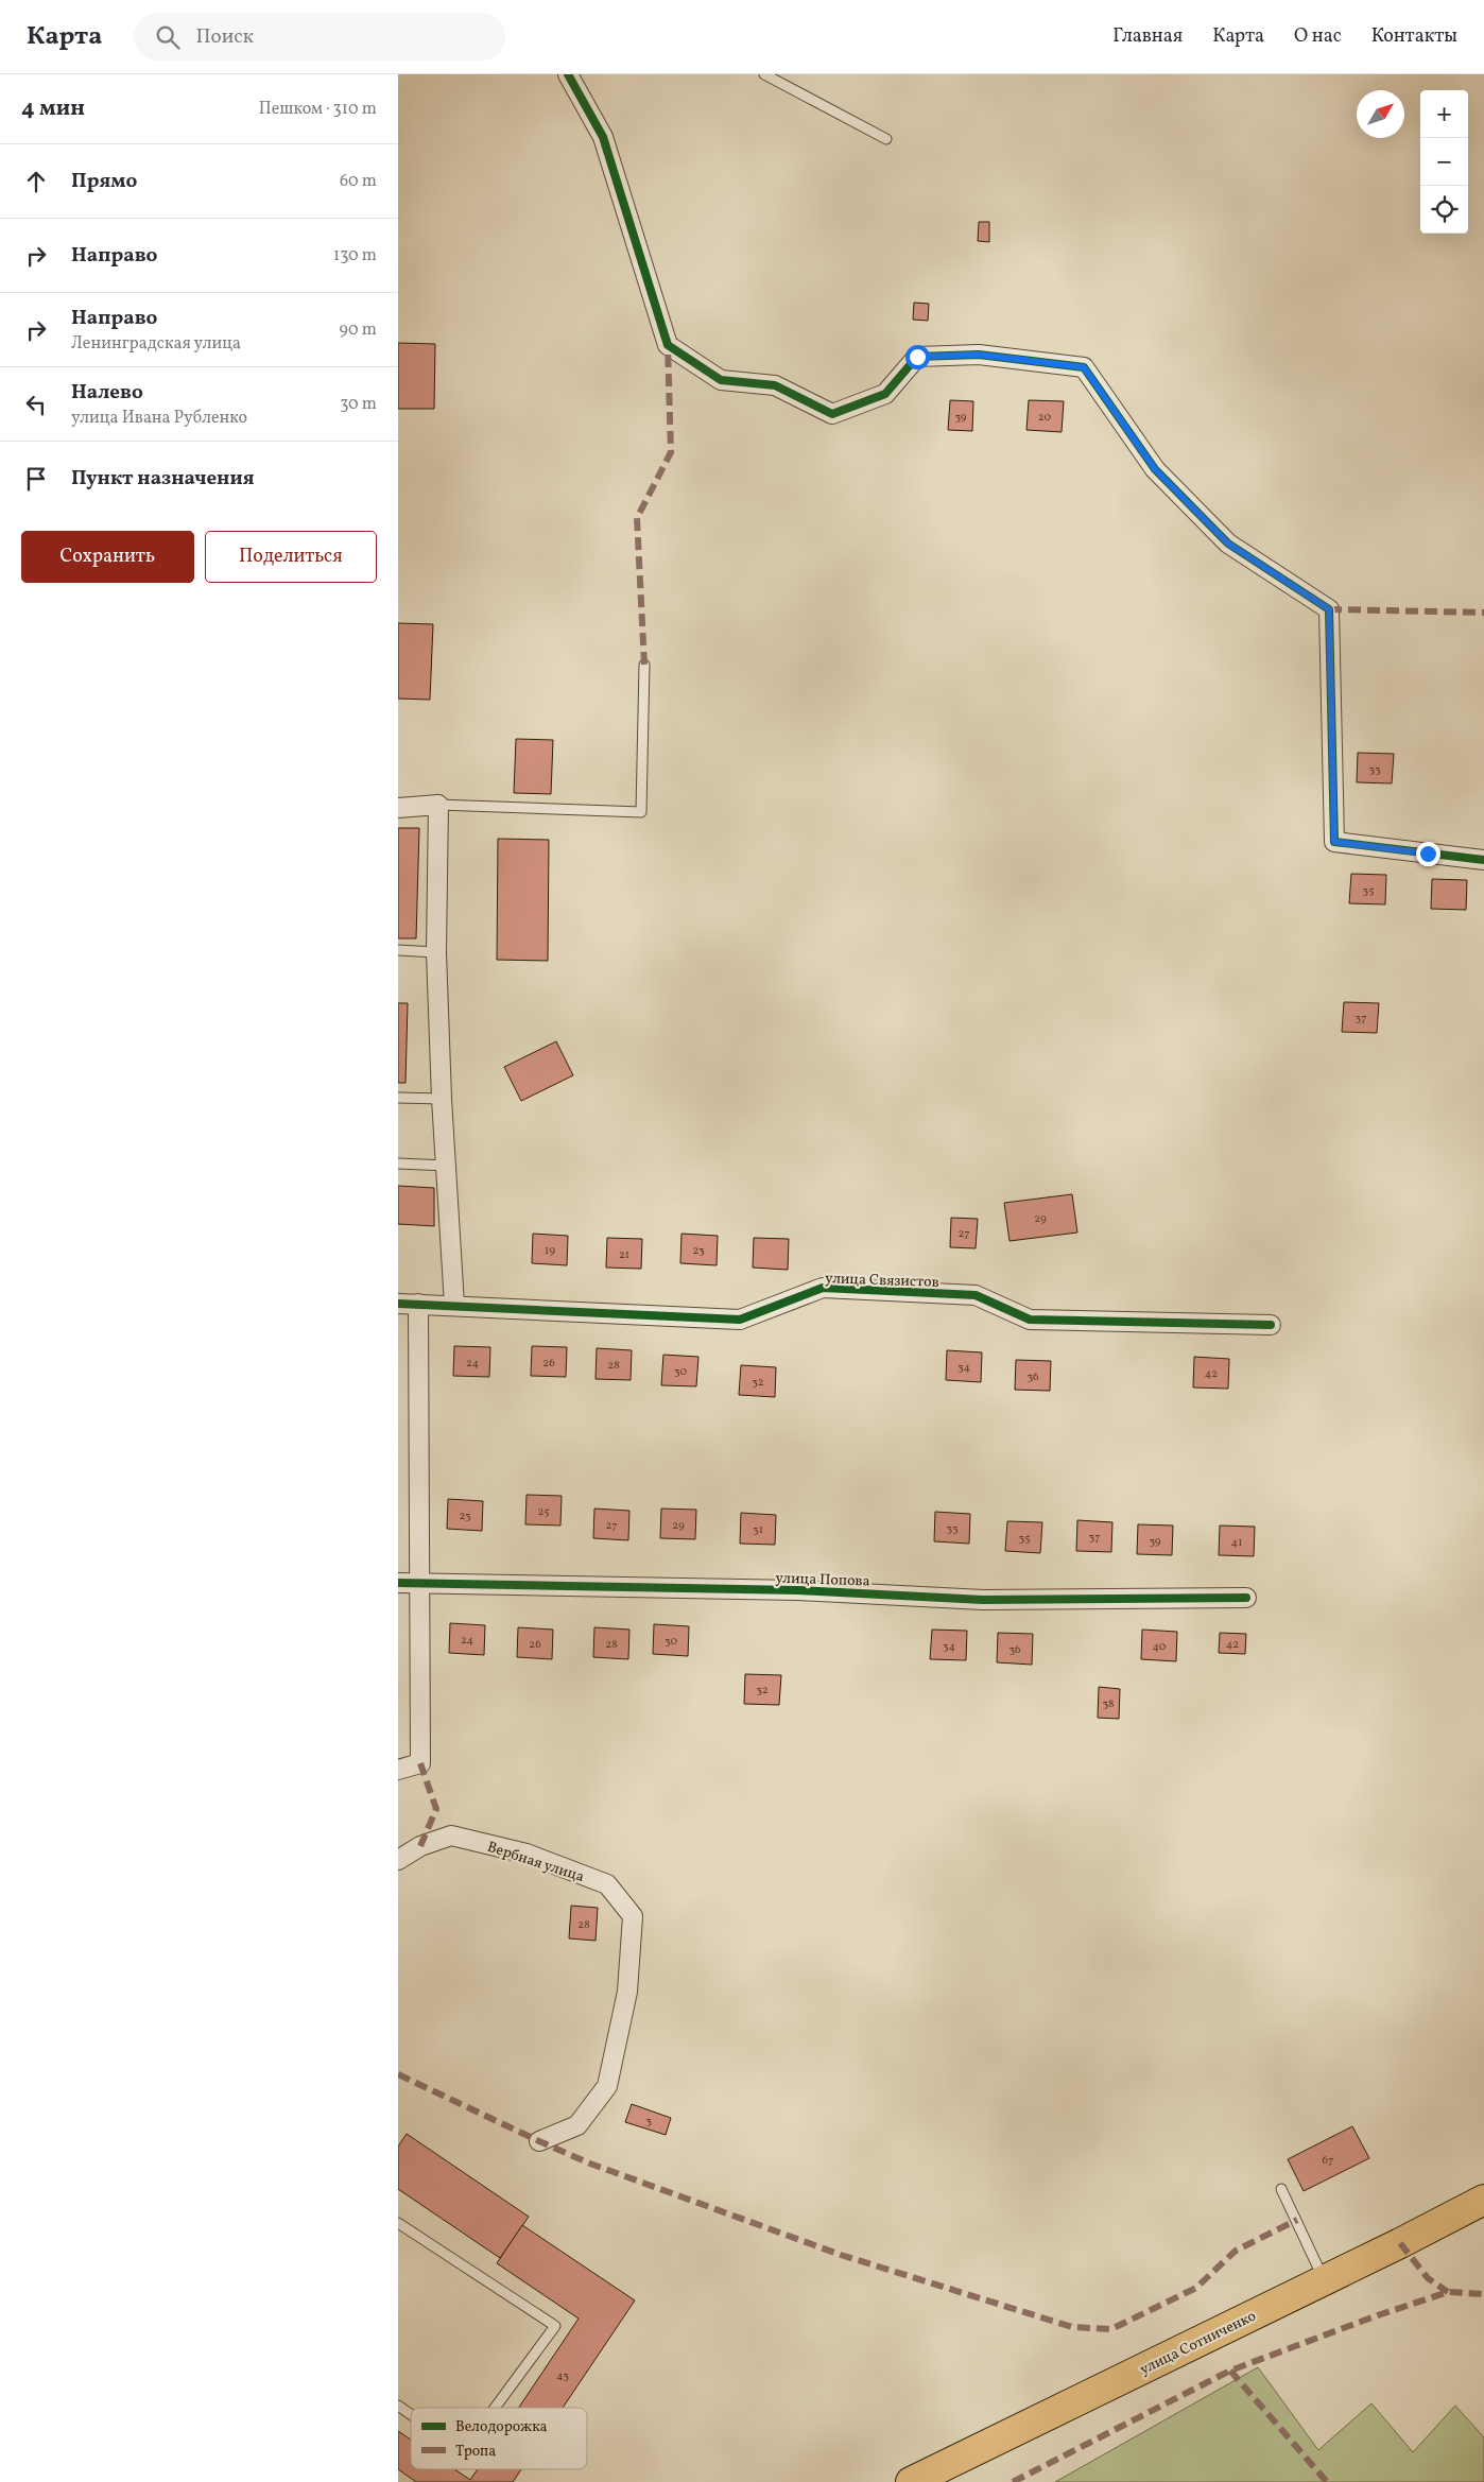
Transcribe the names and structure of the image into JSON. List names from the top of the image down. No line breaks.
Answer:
{"streets":{"main road":["улица Сотниченко"],"street":["улица Связистов","улица Попова","Вербная улица"]},"house_numbers":["39","20","33","35","37","29","27","19","23","21","24","26","28","34","30","42","36","32","25","23","27","29","33","31","37","35","39","41","24","30","26","28","42","34","40","36","32","38","28","3","67","43"],"legend":["Велодорожка","Тропа"],"north":"top right","page":{"header":"Карта","search":"Поиск","nav":["Главная","Карта","О нас","Контакты"],"heading":["4 мин","Пешком · 310 m"],"map_buttons":["+","−"],"list":[["Прямо","60 m"],["Направо","130 m"],["Направо","Ленинградская улица","90 m"],["Налево","улица Ивана Рубленко","30 m"],"Пункт назначения"],"buttons":["Сохранить","Поделиться"]}}
